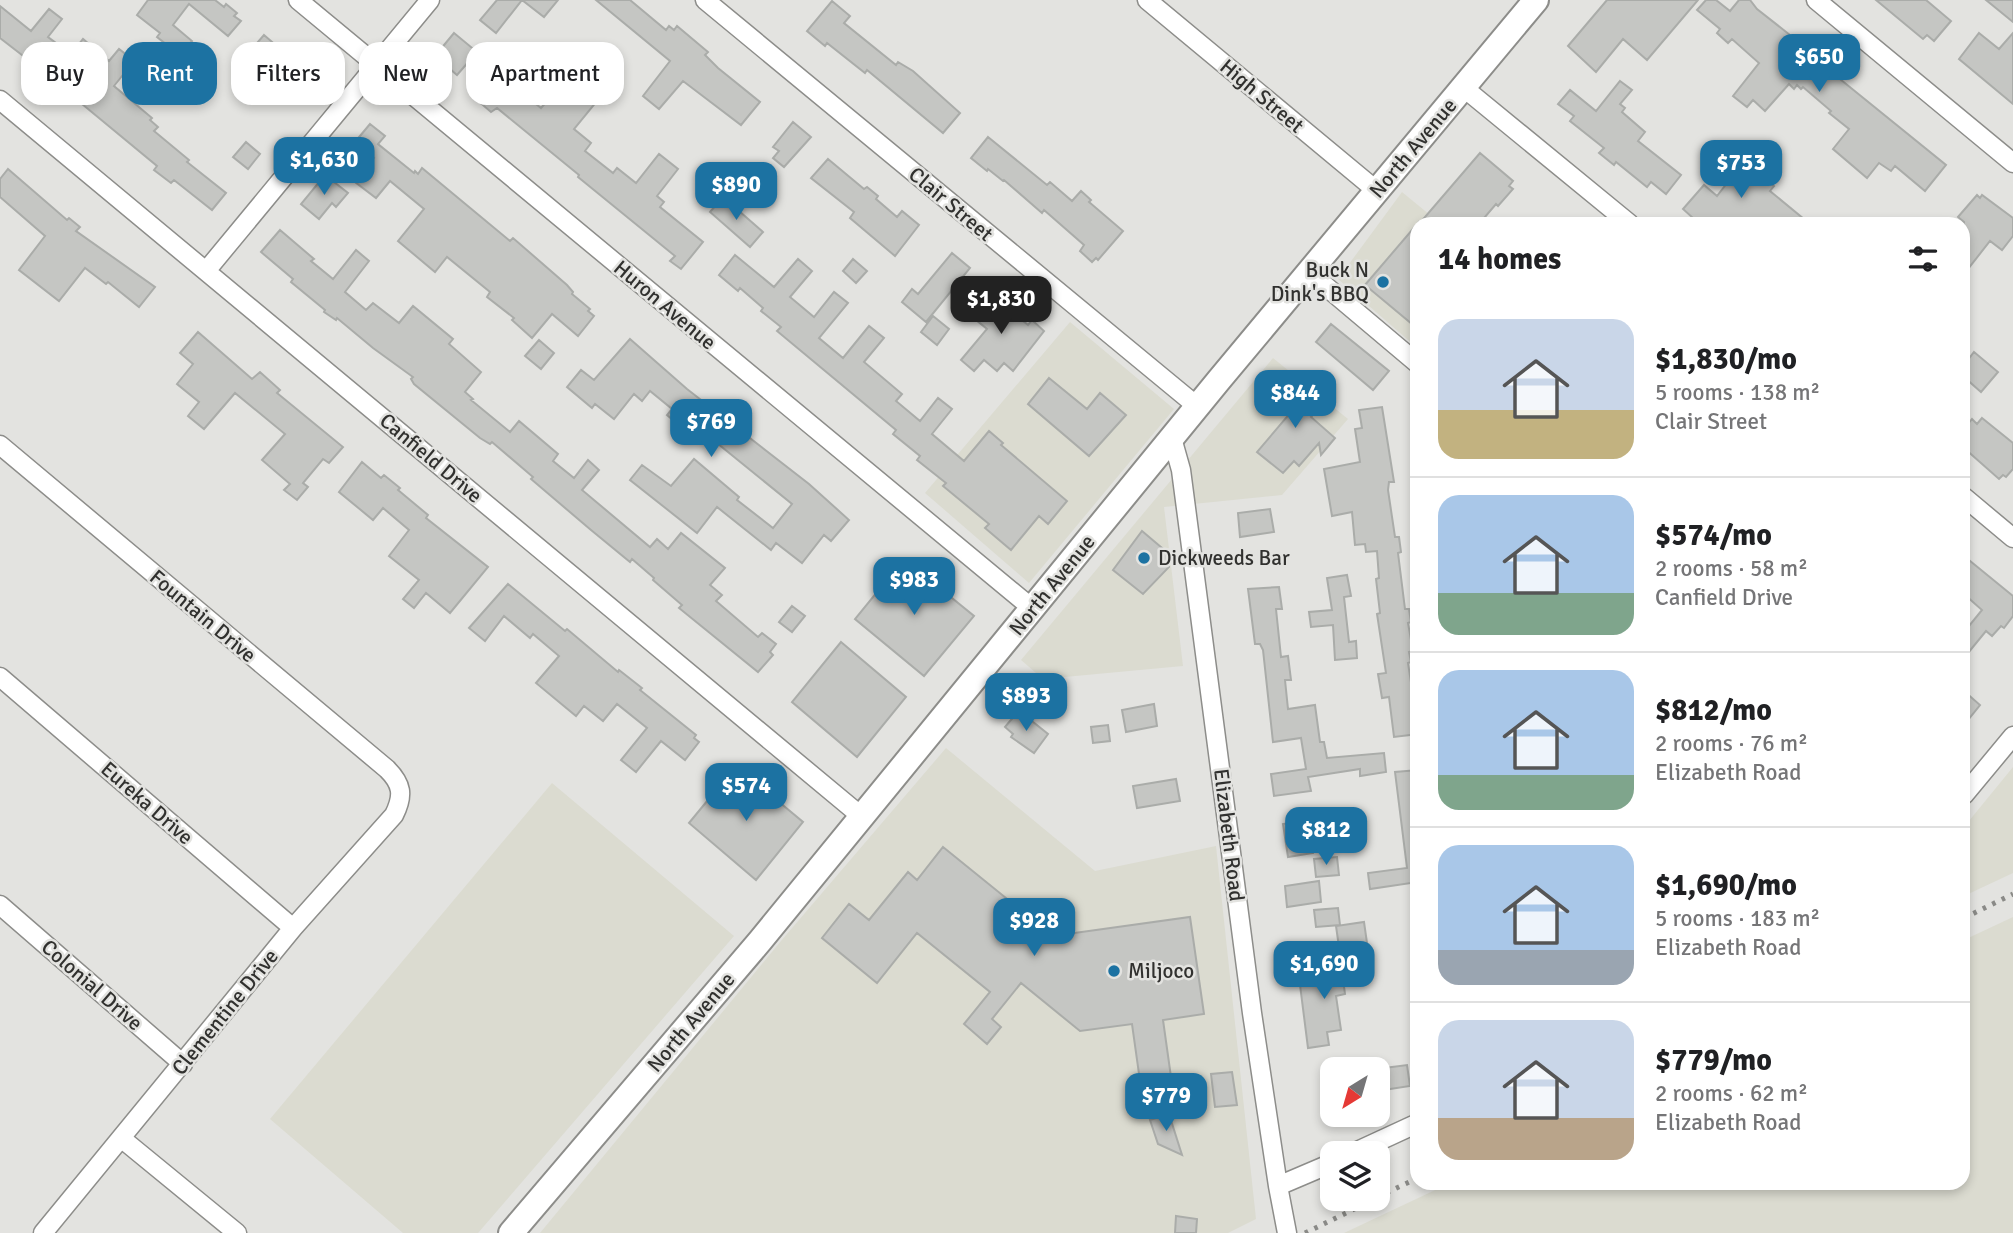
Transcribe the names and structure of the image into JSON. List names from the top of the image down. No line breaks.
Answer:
{"streets":{"main road":["North Avenue"],"street":["High Street","Clair Street","Huron Avenue","Canfield Drive","Fountain Drive","Eureka Drive","Elizabeth Road","Colonial Drive","Clementine Drive"]},"crossings":[["High Street","North Avenue"],["North Avenue","Clair Street"],["North Avenue","Huron Avenue"],["North Avenue","Canfield Drive"],["North Avenue","Elizabeth Road"],["Fountain Drive","Clementine Drive"],["Eureka Drive","Clementine Drive"],["Colonial Drive","Clementine Drive"]],"places":["Buck N Dink's BBQ","Dickweeds Bar","Miljoco"],"north":"bottom left","page":{"price":["$650","$1,630","$753","$890","$1,830","$844","$769","$983","$893","$574","$812","$928","$1,690","$779"],"chip":["Buy","Rent","Filters","New","Apartment"],"heading":"14 homes","list":[{"name":"$1,830/mo","note":"5 rooms · 138 m² · Clair Street"},{"name":"$574/mo","note":"2 rooms · 58 m² · Canfield Drive"},{"name":"$812/mo","note":"2 rooms · 76 m² · Elizabeth Road"},{"name":"$1,690/mo","note":"5 rooms · 183 m² · Elizabeth Road"},{"name":"$779/mo","note":"2 rooms · 62 m² · Elizabeth Road"}]}}
